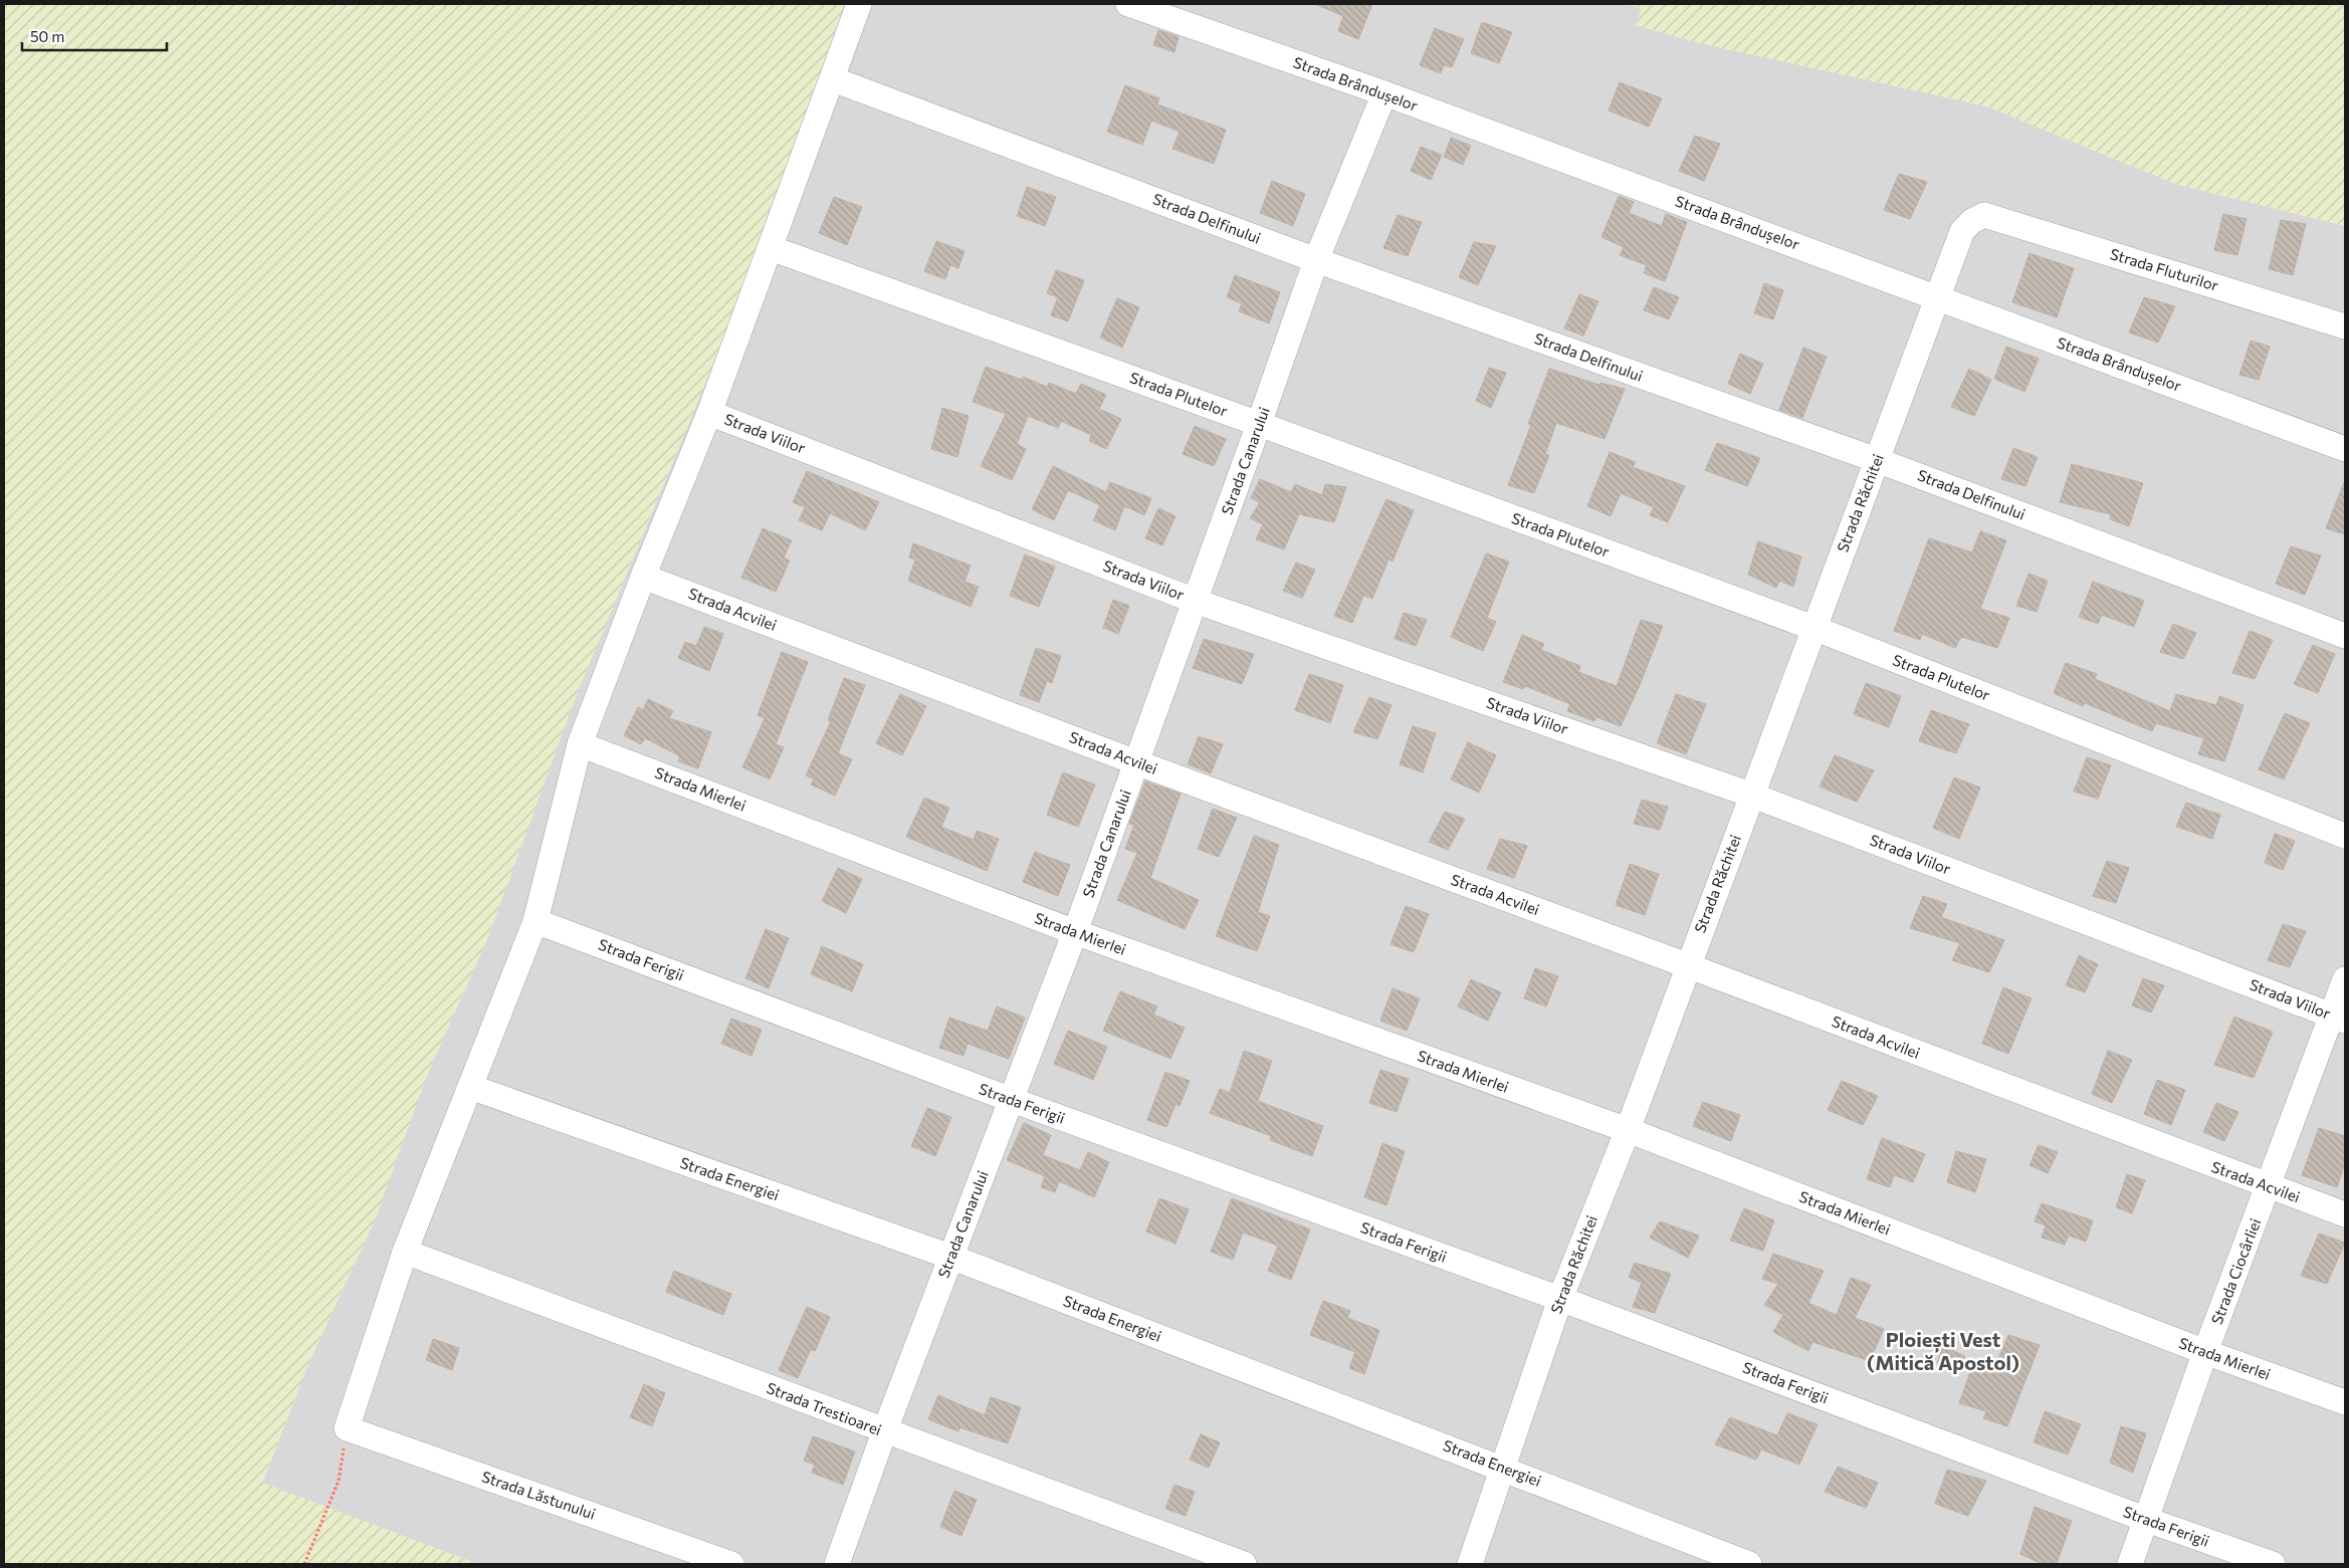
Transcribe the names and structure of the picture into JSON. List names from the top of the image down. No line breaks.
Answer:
{"streets":{"street":["Strada Brândușelor","Strada Delfinului","Strada Fluturilor","Strada Plutelor","Strada Viilor","Strada Canarului","Strada Răchitei","Strada Acvilei","Strada Mierlei","Strada Ferigii","Strada Energiei","Strada Ciocârliei","Strada Trestioarei","Strada Lăstunului"]},"crossings":[["Strada Brândușelor","Strada Canarului"],["Strada Brândușelor","Strada Răchitei"],["Strada Delfinului","Strada Canarului"],["Strada Delfinului","Strada Răchitei"],["Strada Fluturilor","Strada Răchitei"],["Strada Plutelor","Strada Canarului"],["Strada Plutelor","Strada Răchitei"],["Strada Viilor","Strada Canarului"],["Strada Viilor","Strada Răchitei"],["Strada Viilor","Strada Ciocârliei"],["Strada Canarului","Strada Acvilei"],["Strada Canarului","Strada Mierlei"],["Strada Canarului","Strada Ferigii"],["Strada Canarului","Strada Energiei"],["Strada Canarului","Strada Trestioarei"],["Strada Răchitei","Strada Acvilei"],["Strada Răchitei","Strada Mierlei"],["Strada Răchitei","Strada Ferigii"],["Strada Răchitei","Strada Energiei"],["Strada Acvilei","Strada Ciocârliei"],["Strada Mierlei","Strada Ciocârliei"],["Strada Ferigii","Strada Ciocârliei"]],"districts":["Ploiești Vest (Mitică Apostol)"],"scale_bar":"50 m"}
